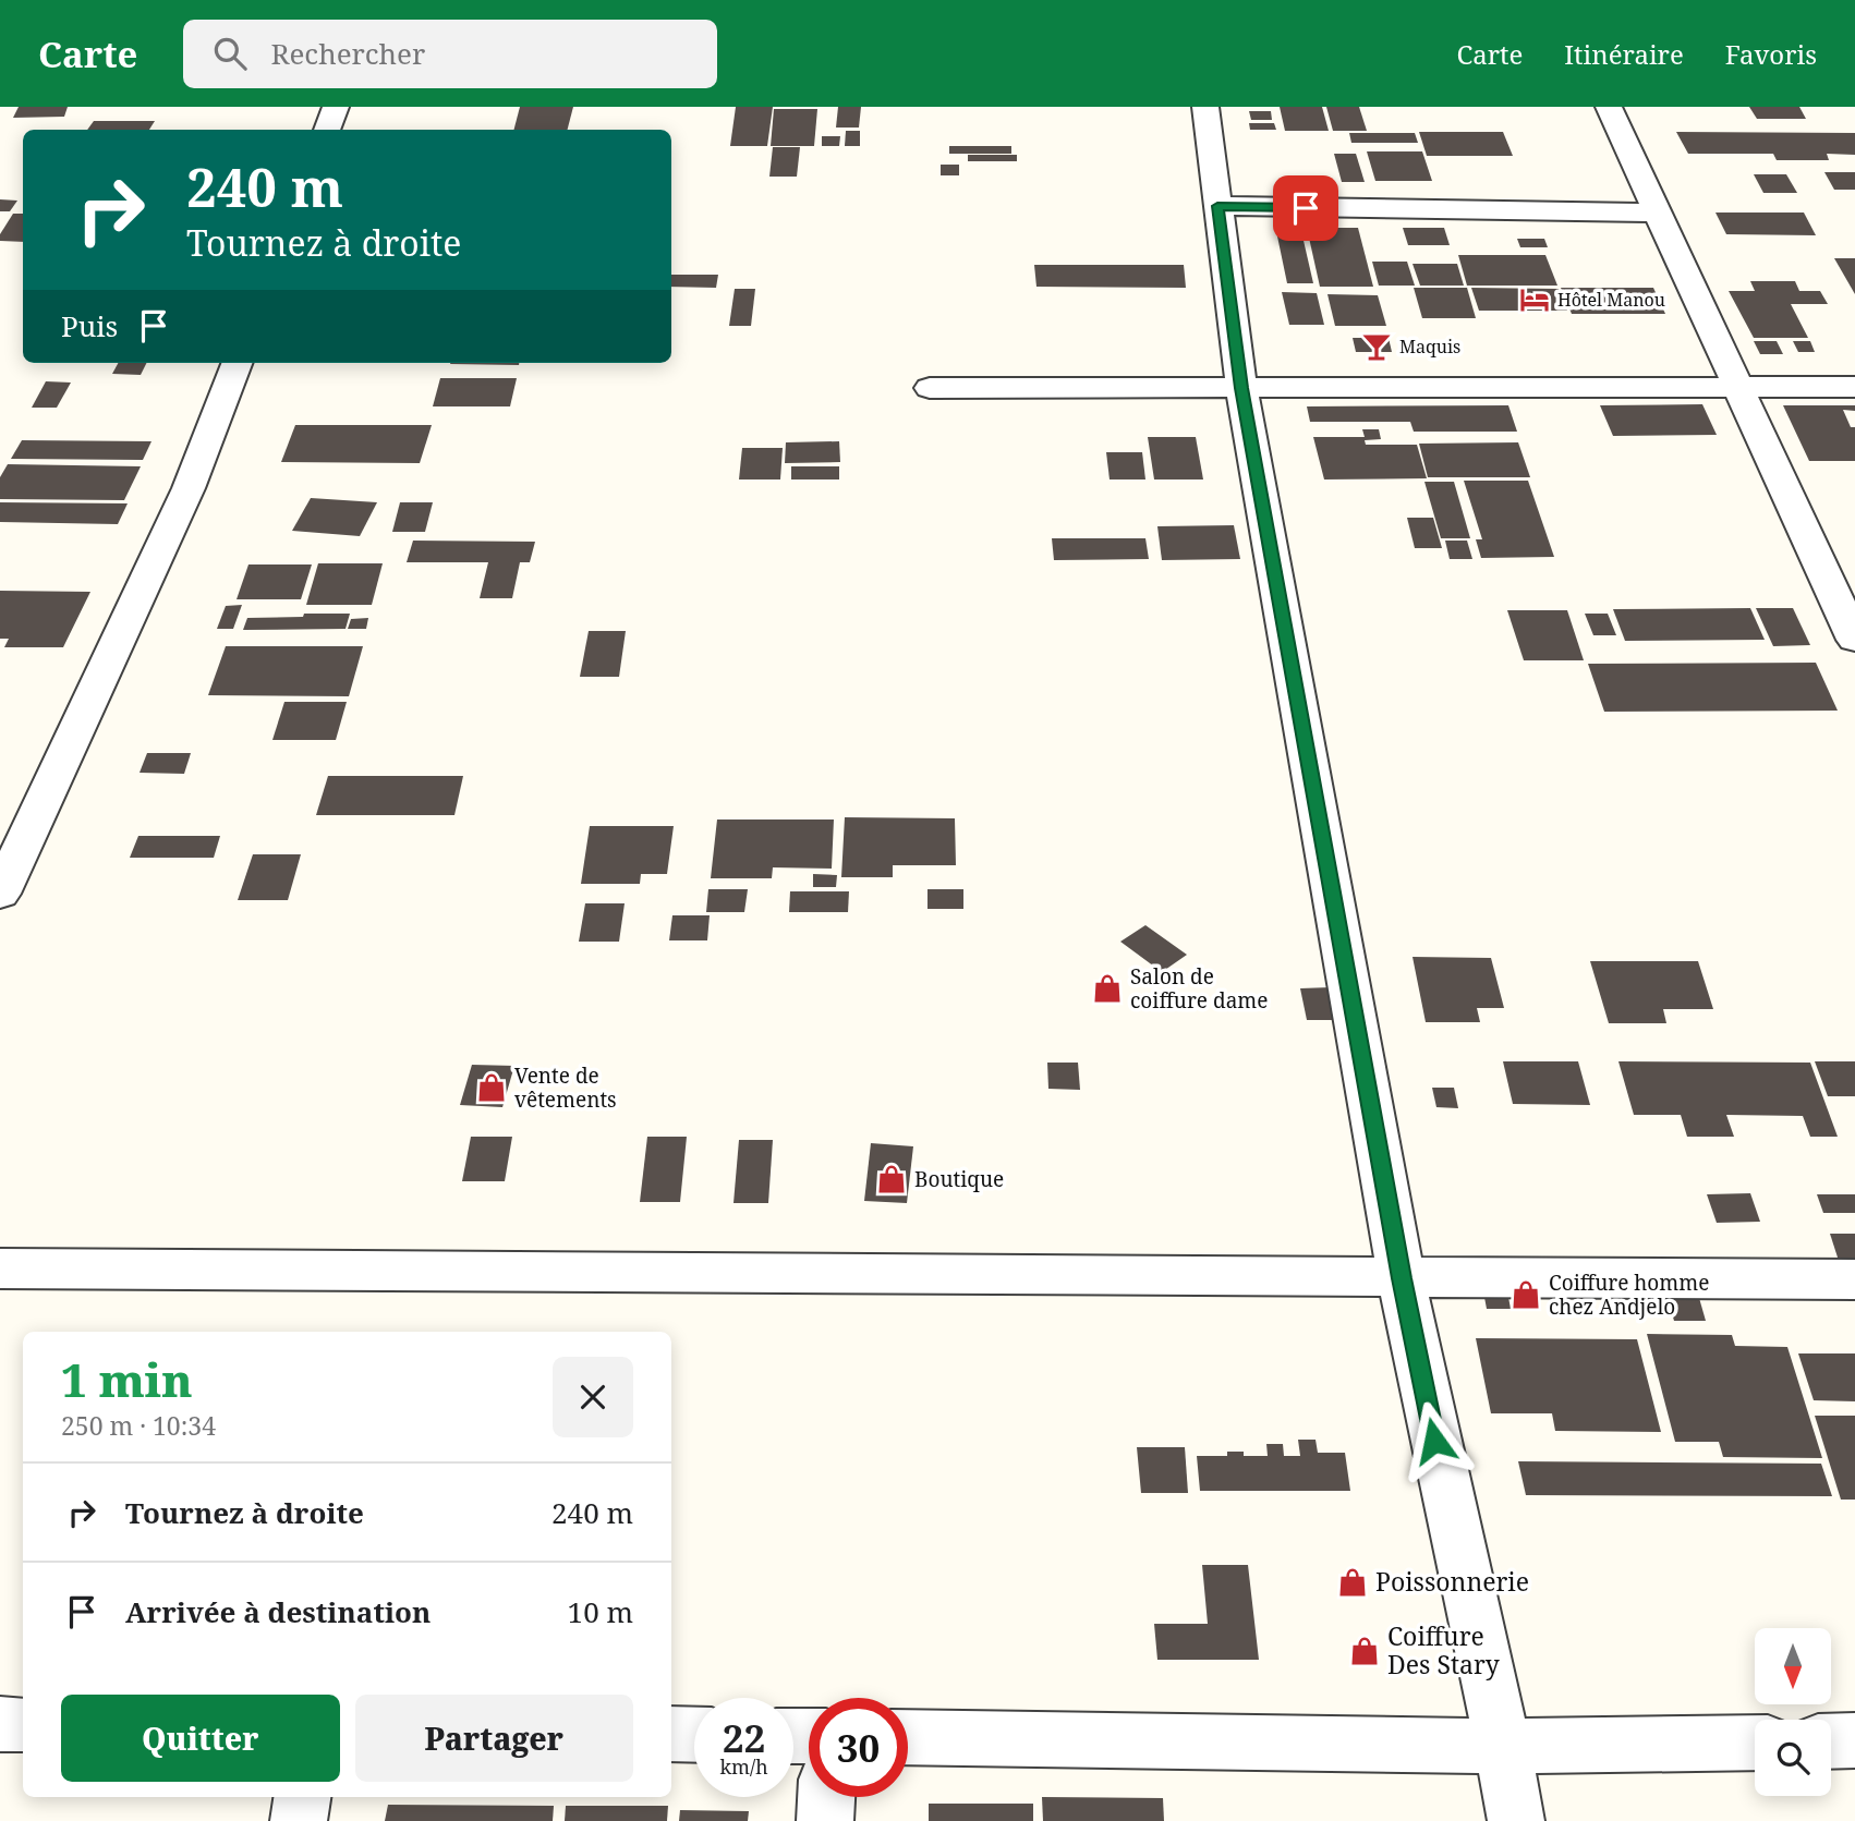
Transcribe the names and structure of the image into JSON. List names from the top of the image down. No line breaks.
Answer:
{"places":{"hotel":["Hôtel Manou"],"bar":["Maquis"],"shop":["Salon de coiffure dame","Vente de vêtements","Boutique","Coiffure homme chez Andjelo","Poissonnerie","Coiffure Des Stary"]},"north":"bottom","page":{"header":"Carte","search":"Rechercher","nav":["Carte","Itinéraire","Favoris"],"turn":["240 m","Tournez à droite"],"then":"Puis","heading":["1 min","250 m · 10:34"],"list":[{"name":"Tournez à droite","value":"240 m"},{"name":"Arrivée à destination","value":"10 m"}],"buttons":["Quitter","Partager"],"speed":"22 km/h","limit":"30"}}
